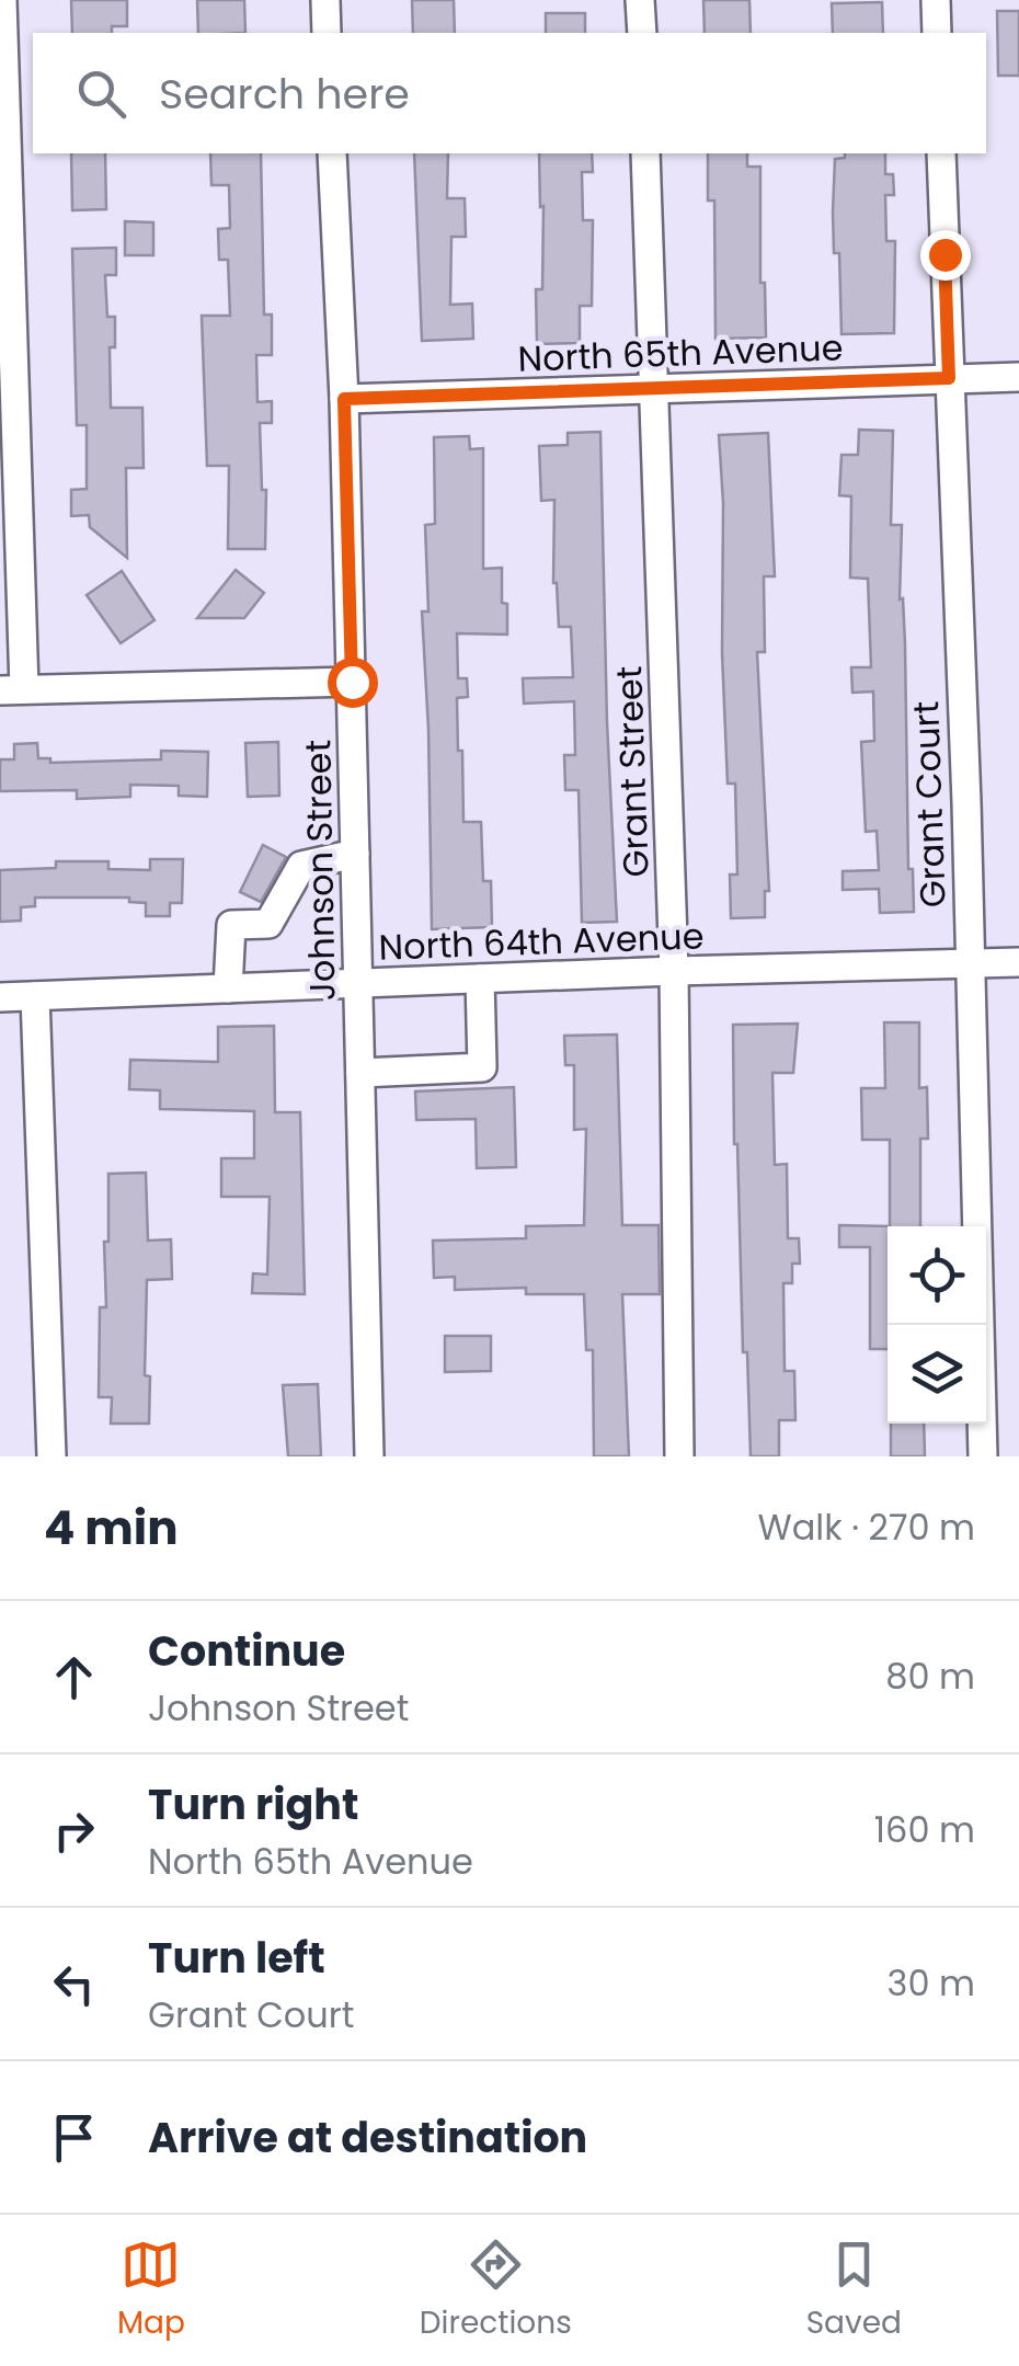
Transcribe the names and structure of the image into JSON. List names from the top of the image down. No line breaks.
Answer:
{"streets":{"street":["North 65th Avenue","Grant Street","Grant Court","Johnson Street","North 64th Avenue"]},"crossings":[["North 65th Avenue","Grant Street"],["North 65th Avenue","Grant Court"],["North 65th Avenue","Johnson Street"],["Grant Street","North 64th Avenue"],["Grant Court","North 64th Avenue"],["Johnson Street","North 64th Avenue"]],"page":{"search":"Search here","heading":["4 min","Walk · 270 m"],"list":[["Continue","Johnson Street","80 m"],["Turn right","North 65th Avenue","160 m"],["Turn left","Grant Court","30 m"],"Arrive at destination"],"nav":["Map","Directions","Saved"]}}
